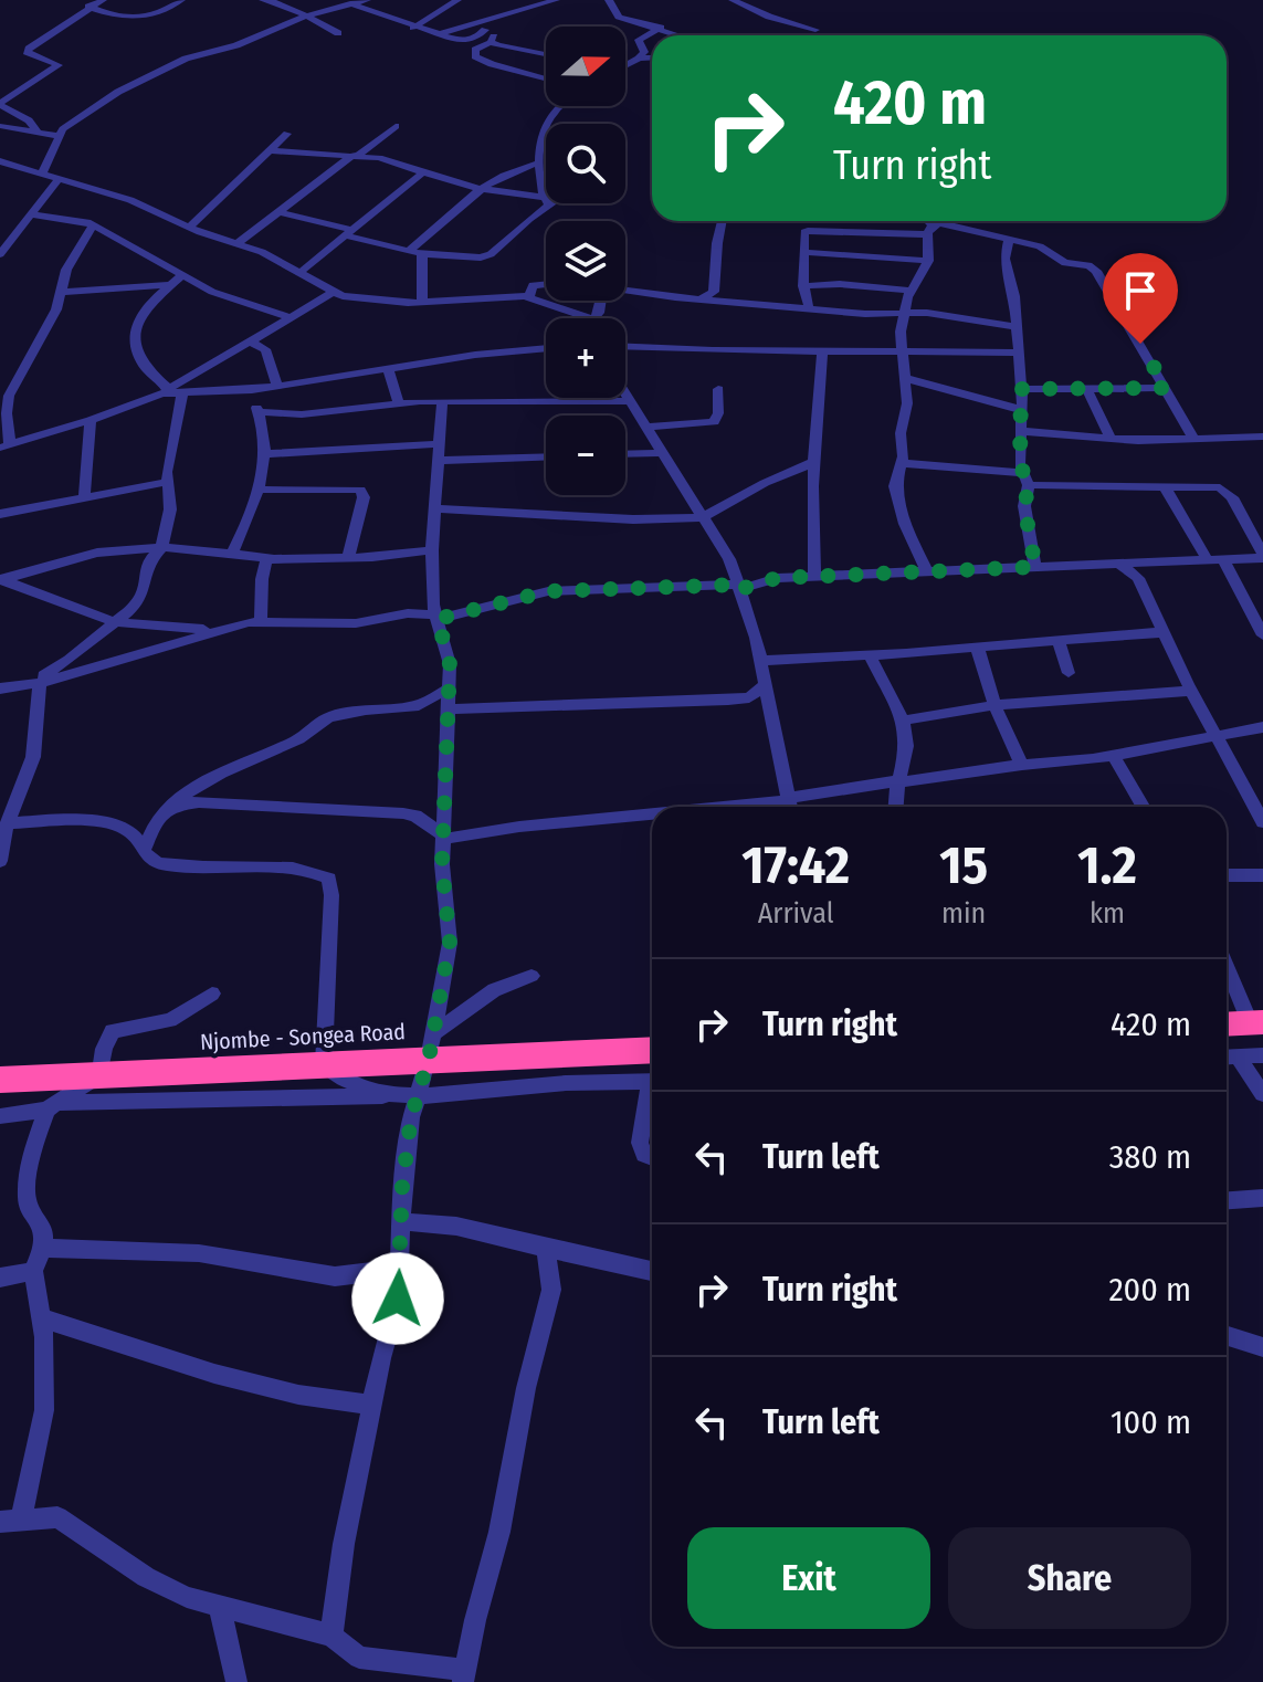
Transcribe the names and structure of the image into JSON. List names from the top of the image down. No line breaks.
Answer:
{"streets":{"highway":["Njombe - Songea Road"]},"north":"right","page":{"map_buttons":["+","−"],"turn":["420 m","Turn right"],"eta":["17:42","Arrival","15","min","1.2","km"],"list":[{"name":"Turn right","value":"420 m"},{"name":"Turn left","value":"380 m"},{"name":"Turn right","value":"200 m"},{"name":"Turn left","value":"100 m"}],"buttons":["Exit","Share"]}}
